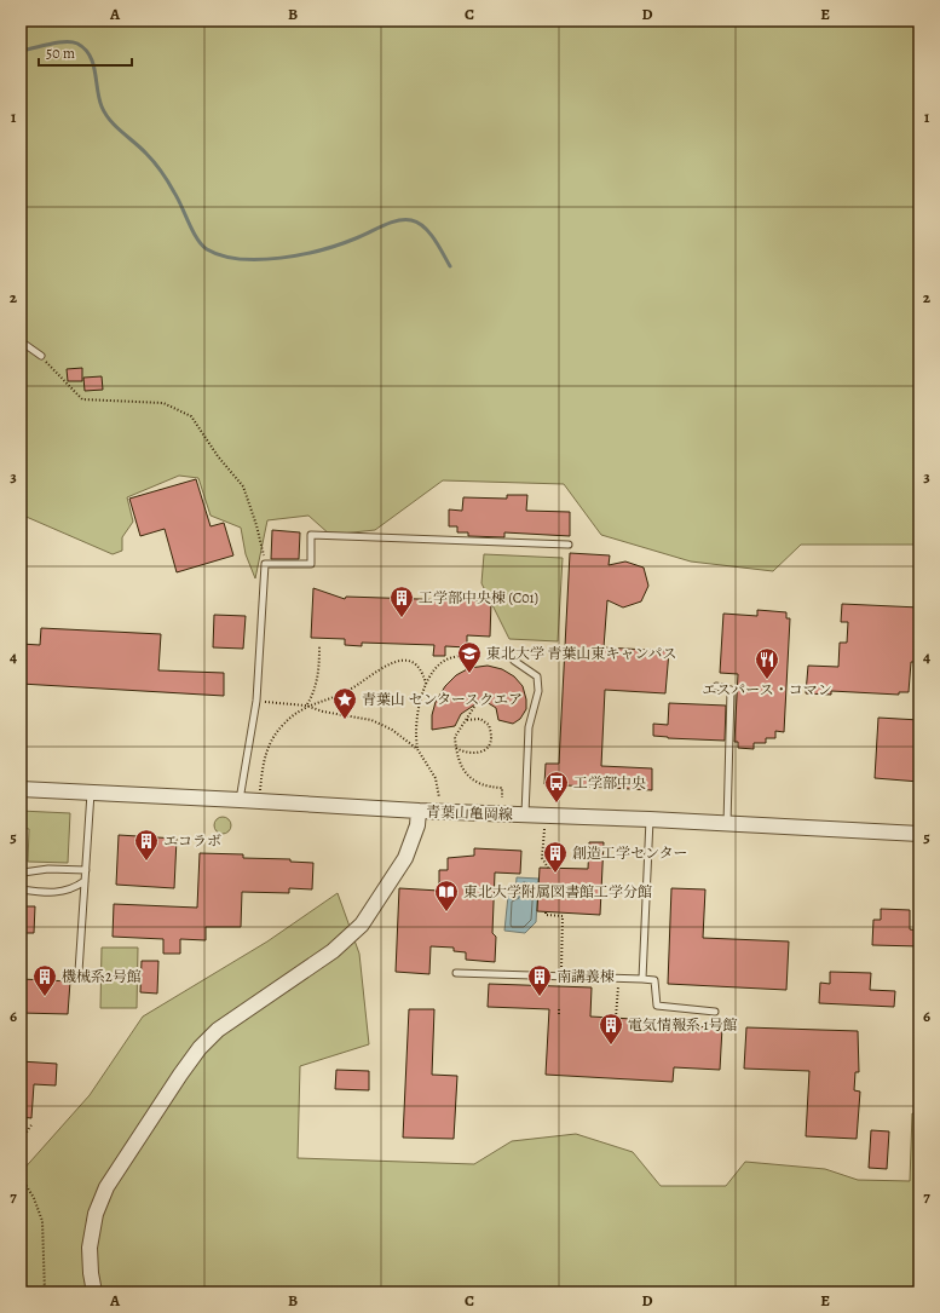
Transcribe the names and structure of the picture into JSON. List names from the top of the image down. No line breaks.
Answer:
{"streets":{"street":["青葉山亀岡線"]},"places":{"building":["工学部中央棟 (C01)","エコラボ","創造工学センター","機械系2号館","南講義棟","電気情報系 1号館"],"school or university":["東北大学 青葉山東キャンパス"],"restaurant":["エスパース・コマン"],"place":["青葉山 センタースクエア"],"bus stop":["工学部中央"],"library":["東北大学附属図書館工学分館"]},"scale_bar":"50 m","grid":{"columns":["A","B","C","D","E"],"rows":["1","2","3","4","5","6","7"]}}
